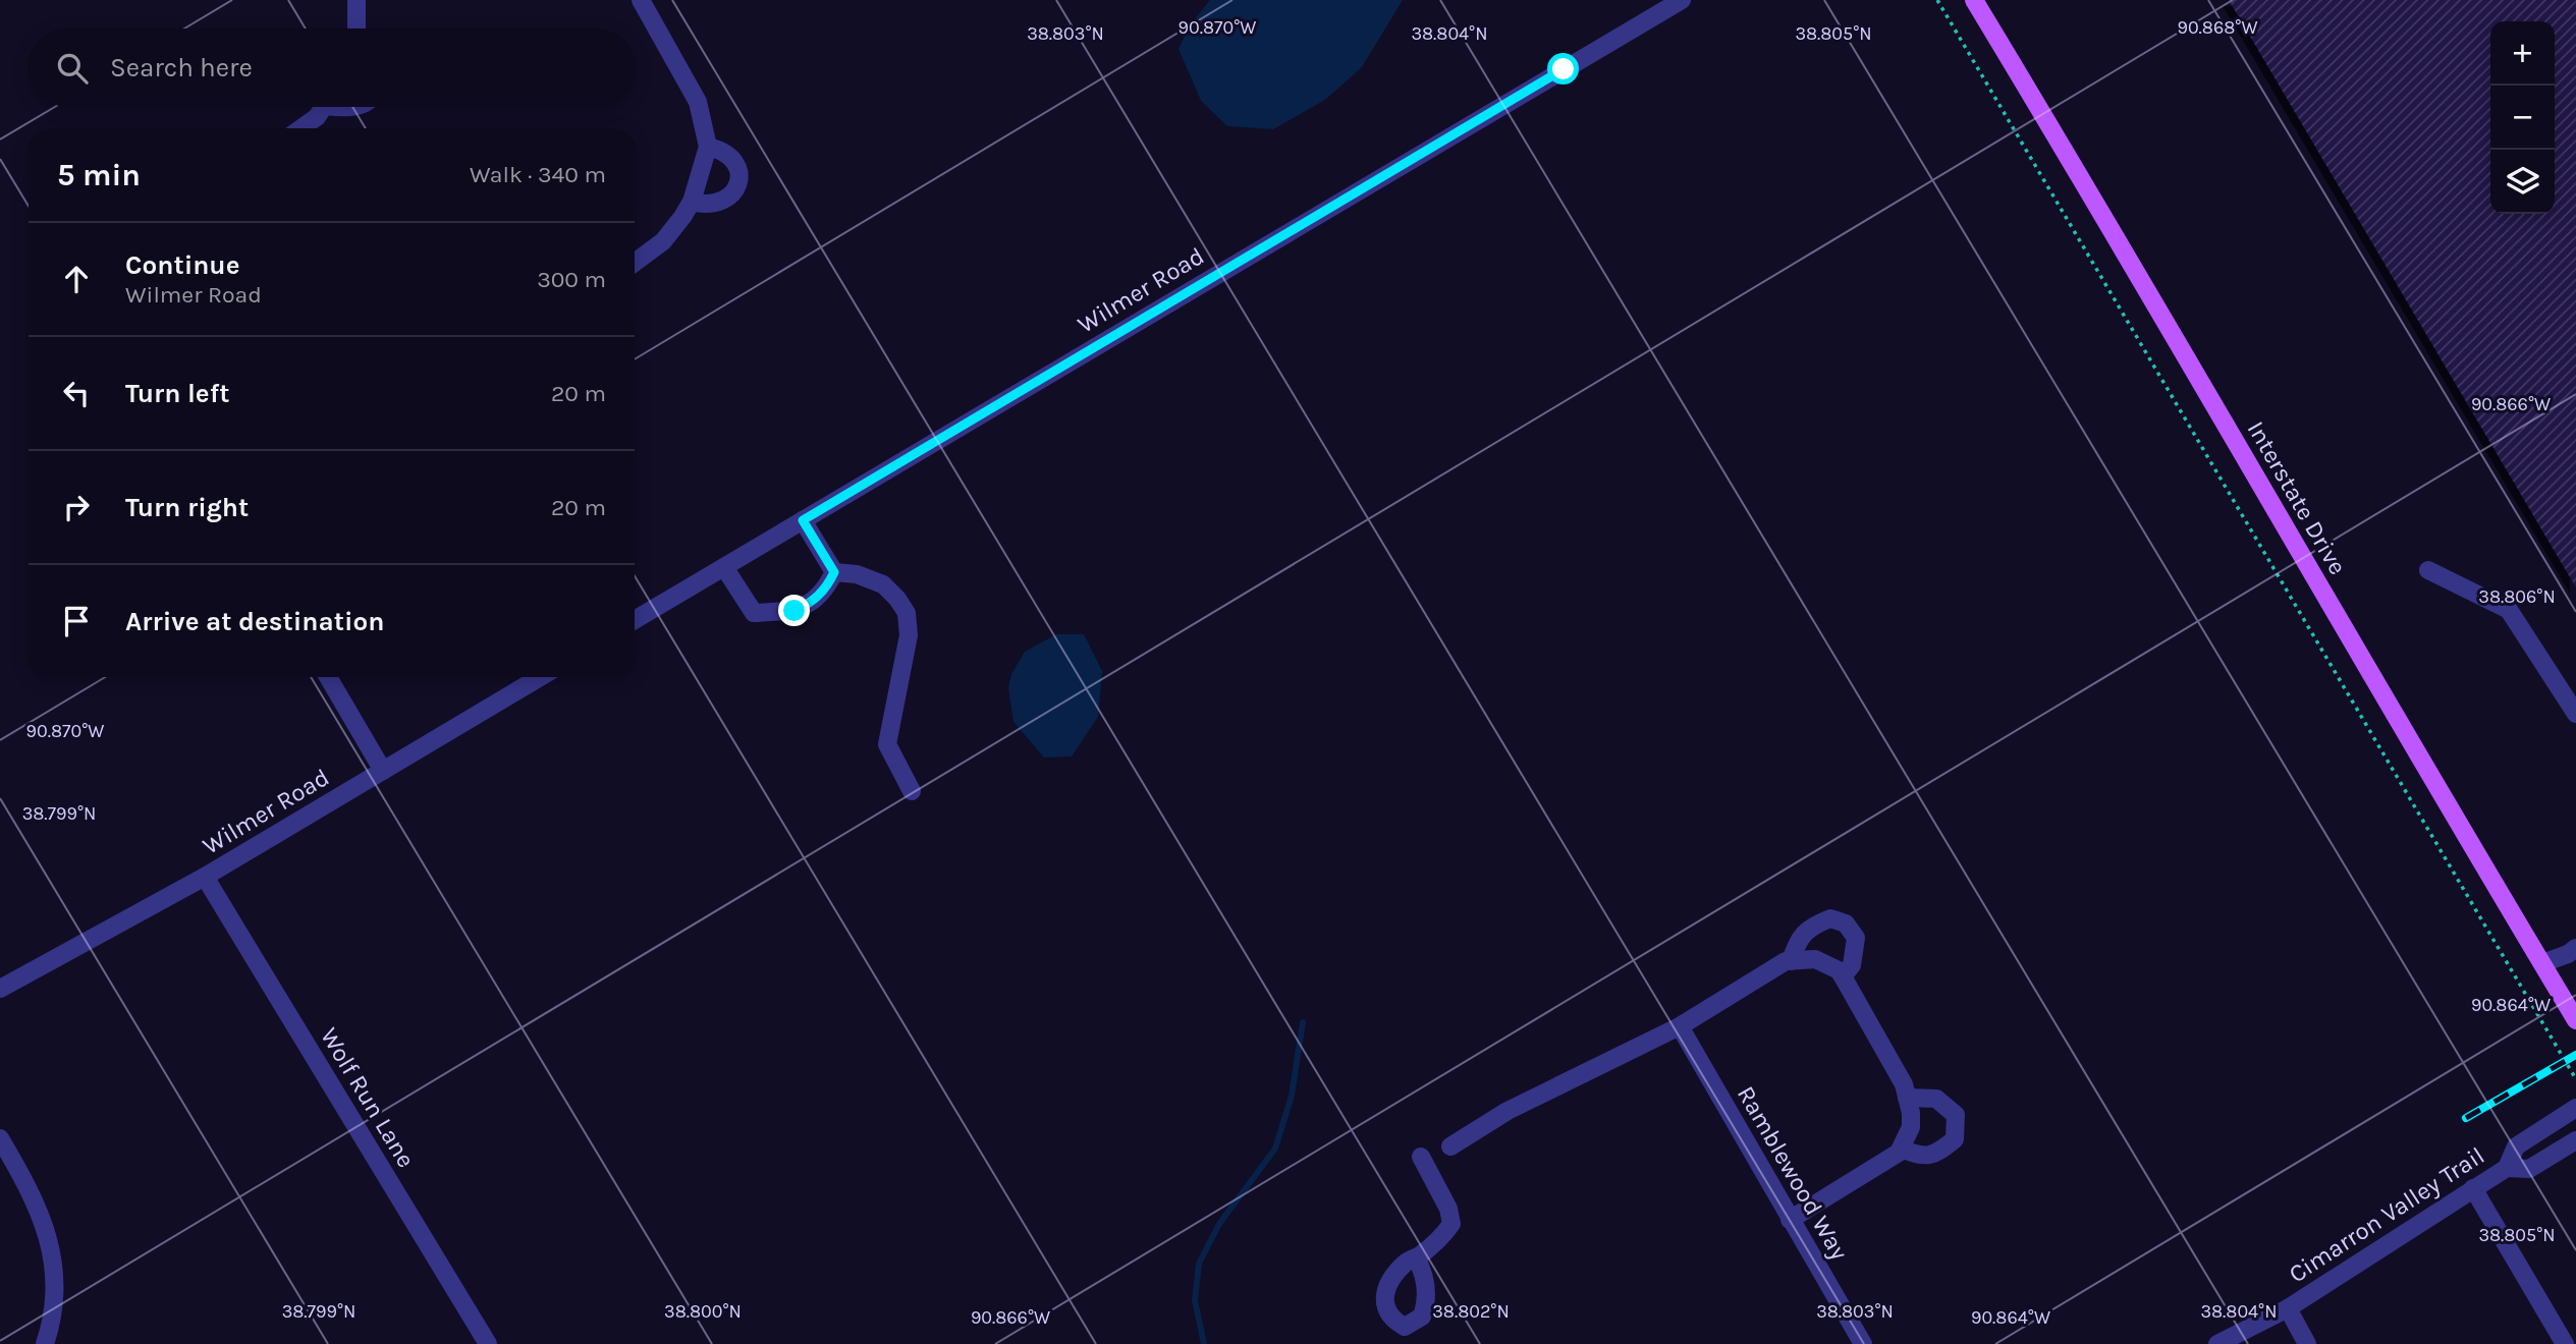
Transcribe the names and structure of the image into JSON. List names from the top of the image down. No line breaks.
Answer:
{"streets":{"main road":["Interstate Drive"],"street":["Wilmer Road","Wolf Run Lane","Ramblewood Way","Cimarron Valley Trail"]},"crossings":[["Wilmer Road","Wolf Run Lane"]],"page":{"map_buttons":["+","−"],"search":"Search here","heading":["5 min","Walk · 340 m"],"list":[["Continue","Wilmer Road","300 m"],["Turn left","20 m"],["Turn right","20 m"],"Arrive at destination"]},"coordinates":["90.870°W","90.868°W","38.803°N","38.804°N","38.805°N","90.866°W","38.806°N","38.799°N","90.864°W","38.800°N","38.802°N"]}
